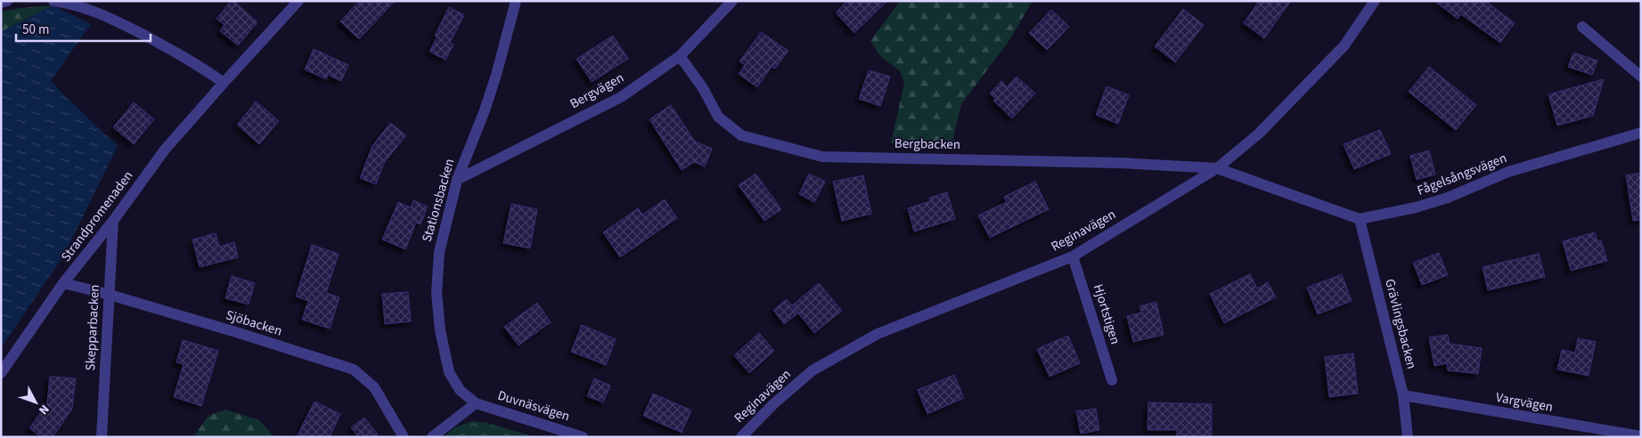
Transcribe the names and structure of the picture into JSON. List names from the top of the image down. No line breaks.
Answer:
{"streets":{"street":["Bergvägen","Bergbacken","Fågelsångsvägen","Stationsbacken","Strandpromenaden","Reginavägen","Hjortstigen","Sjöbacken","Grävlingsbacken","Skepparbacken","Vargvägen","Duvnäsvägen"]},"crossings":[["Bergvägen","Bergbacken"],["Bergvägen","Stationsbacken"],["Bergbacken","Reginavägen"],["Fågelsångsvägen","Grävlingsbacken"],["Stationsbacken","Duvnäsvägen"],["Strandpromenaden","Sjöbacken"],["Strandpromenaden","Skepparbacken"],["Reginavägen","Hjortstigen"],["Sjöbacken","Skepparbacken"],["Grävlingsbacken","Vargvägen"]],"scale_bar":"50 m","north":"bottom right"}
